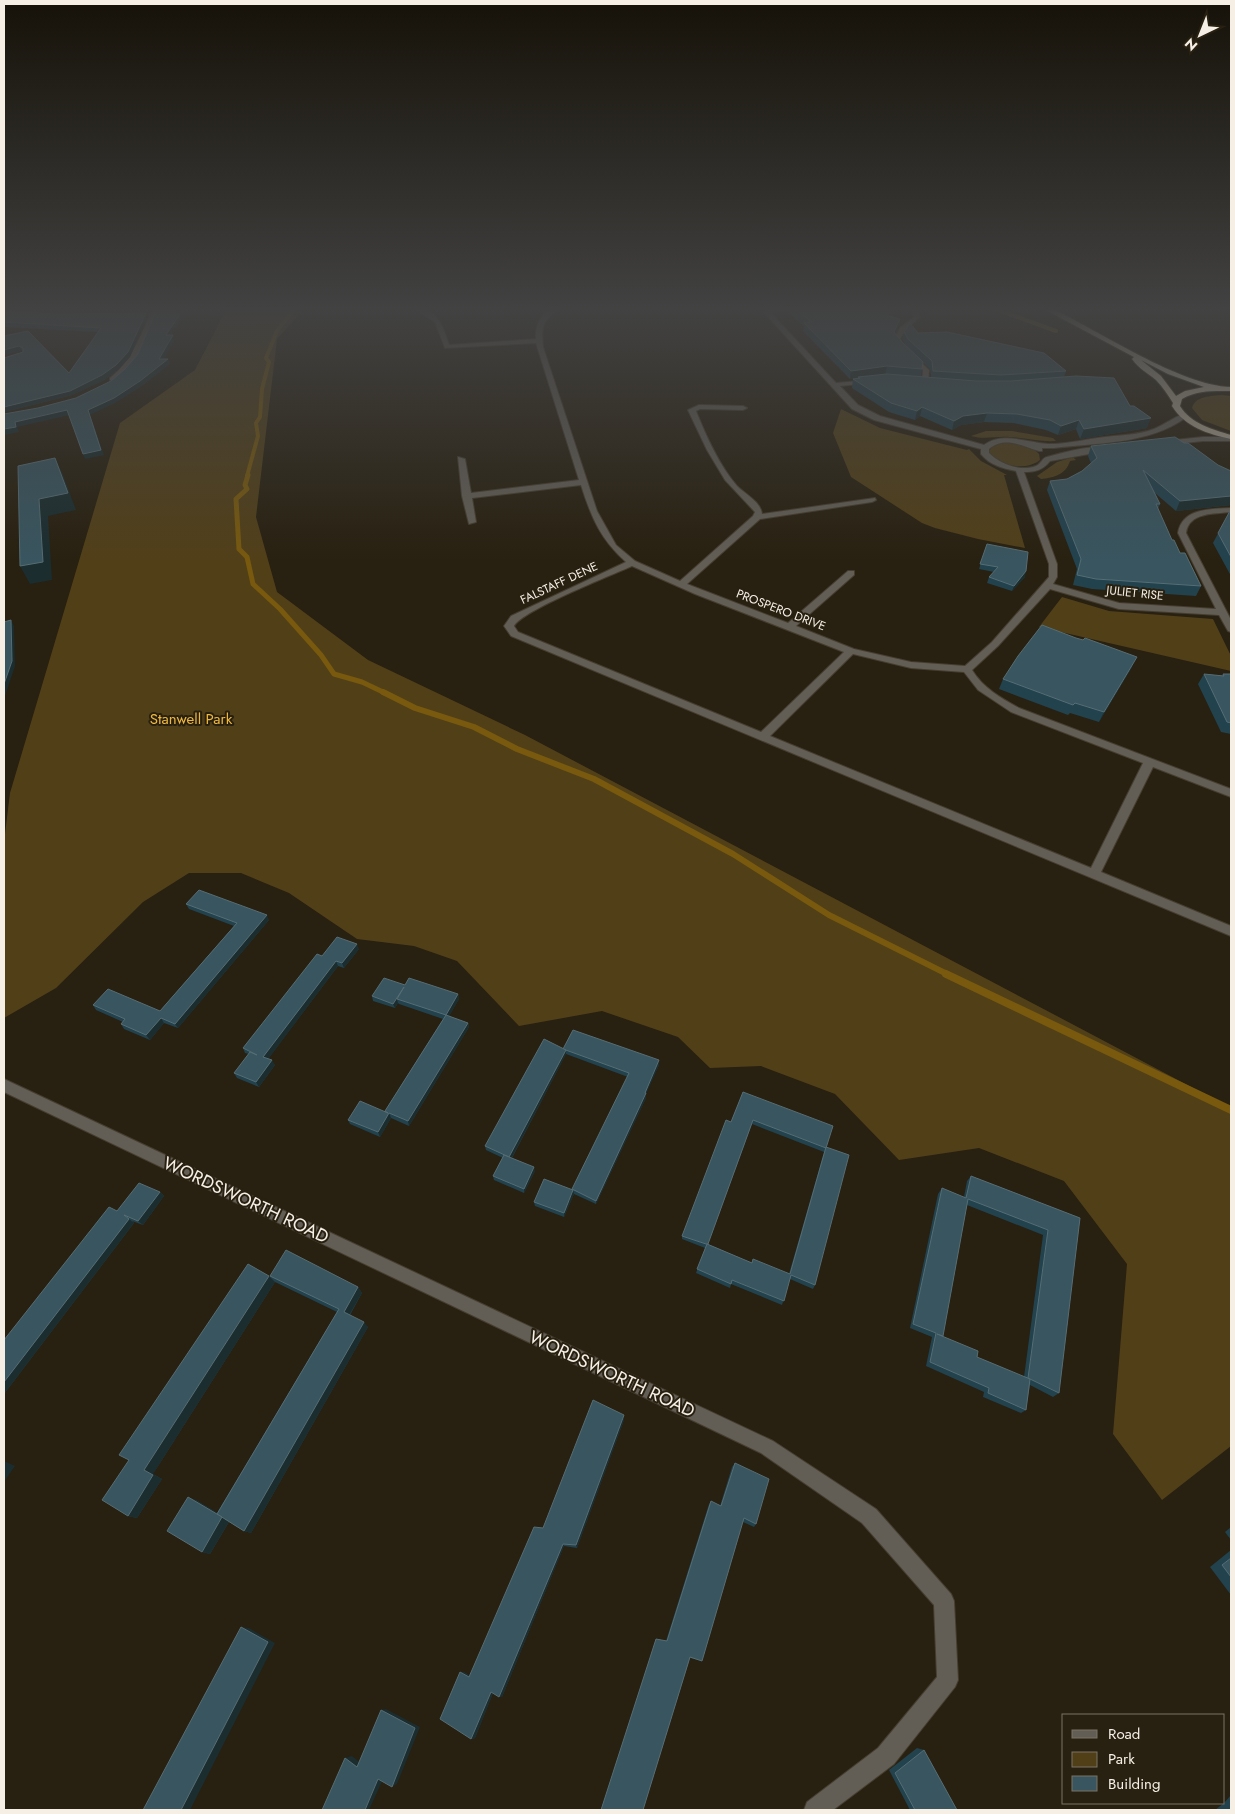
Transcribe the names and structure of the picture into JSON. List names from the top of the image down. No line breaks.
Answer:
{"streets":{"street":["FALSTAFF DENE","JULIET RISE","PROSPERO DRIVE","WORDSWORTH ROAD"]},"crossings":[["FALSTAFF DENE","PROSPERO DRIVE"]],"parks":["Stanwell Park"],"legend":["Road","Park","Building"],"north":"bottom left"}
